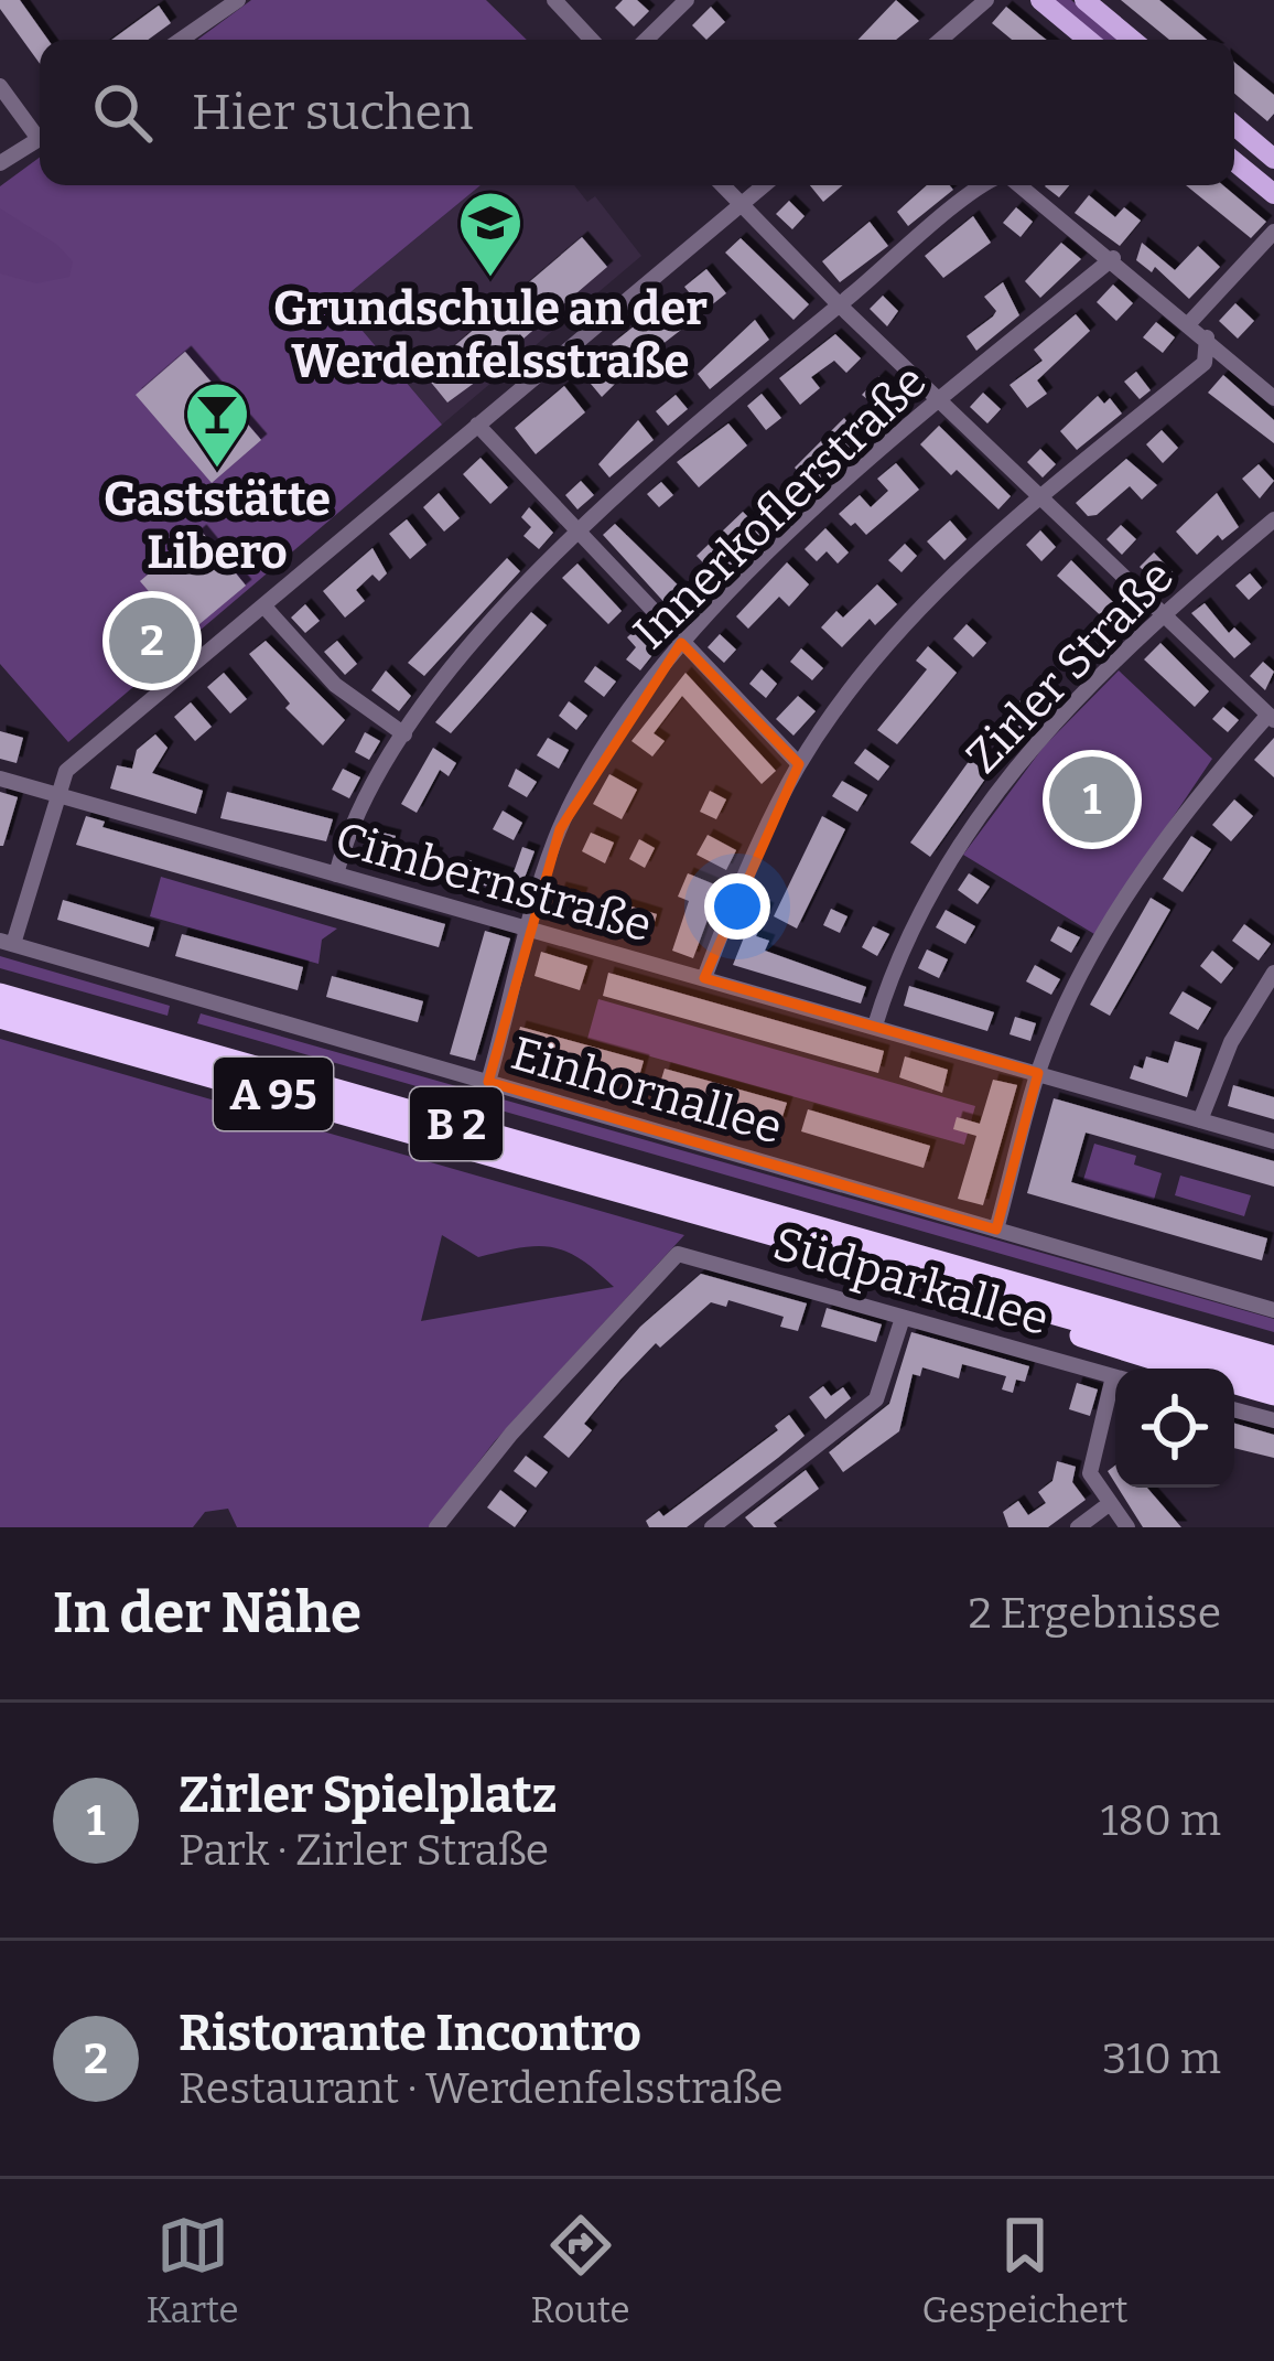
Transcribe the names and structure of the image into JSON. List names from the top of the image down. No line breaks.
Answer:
{"streets":{"highway":["A 95","B 2"],"street":["Innerkoflerstraße","Zirler Straße","Cimbernstraße","Einhornallee","Südparkallee"]},"crossings":[["Innerkoflerstraße","Cimbernstraße"],["Innerkoflerstraße","Einhornallee"],["Zirler Straße","Cimbernstraße"]],"places":{"school or university":["Grundschule an der Werdenfelsstraße"],"bar":["Gaststätte Libero"]},"page":{"search":"Hier suchen","pins":["2","1"],"heading":["In der Nähe","2 Ergebnisse"],"list":[{"mark":"1","name":"Zirler Spielplatz","note":"Park · Zirler Straße","value":"180 m"},{"mark":"2","name":"Ristorante Incontro","note":"Restaurant · Werdenfelsstraße","value":"310 m"}],"nav":["Karte","Route","Gespeichert"]}}
